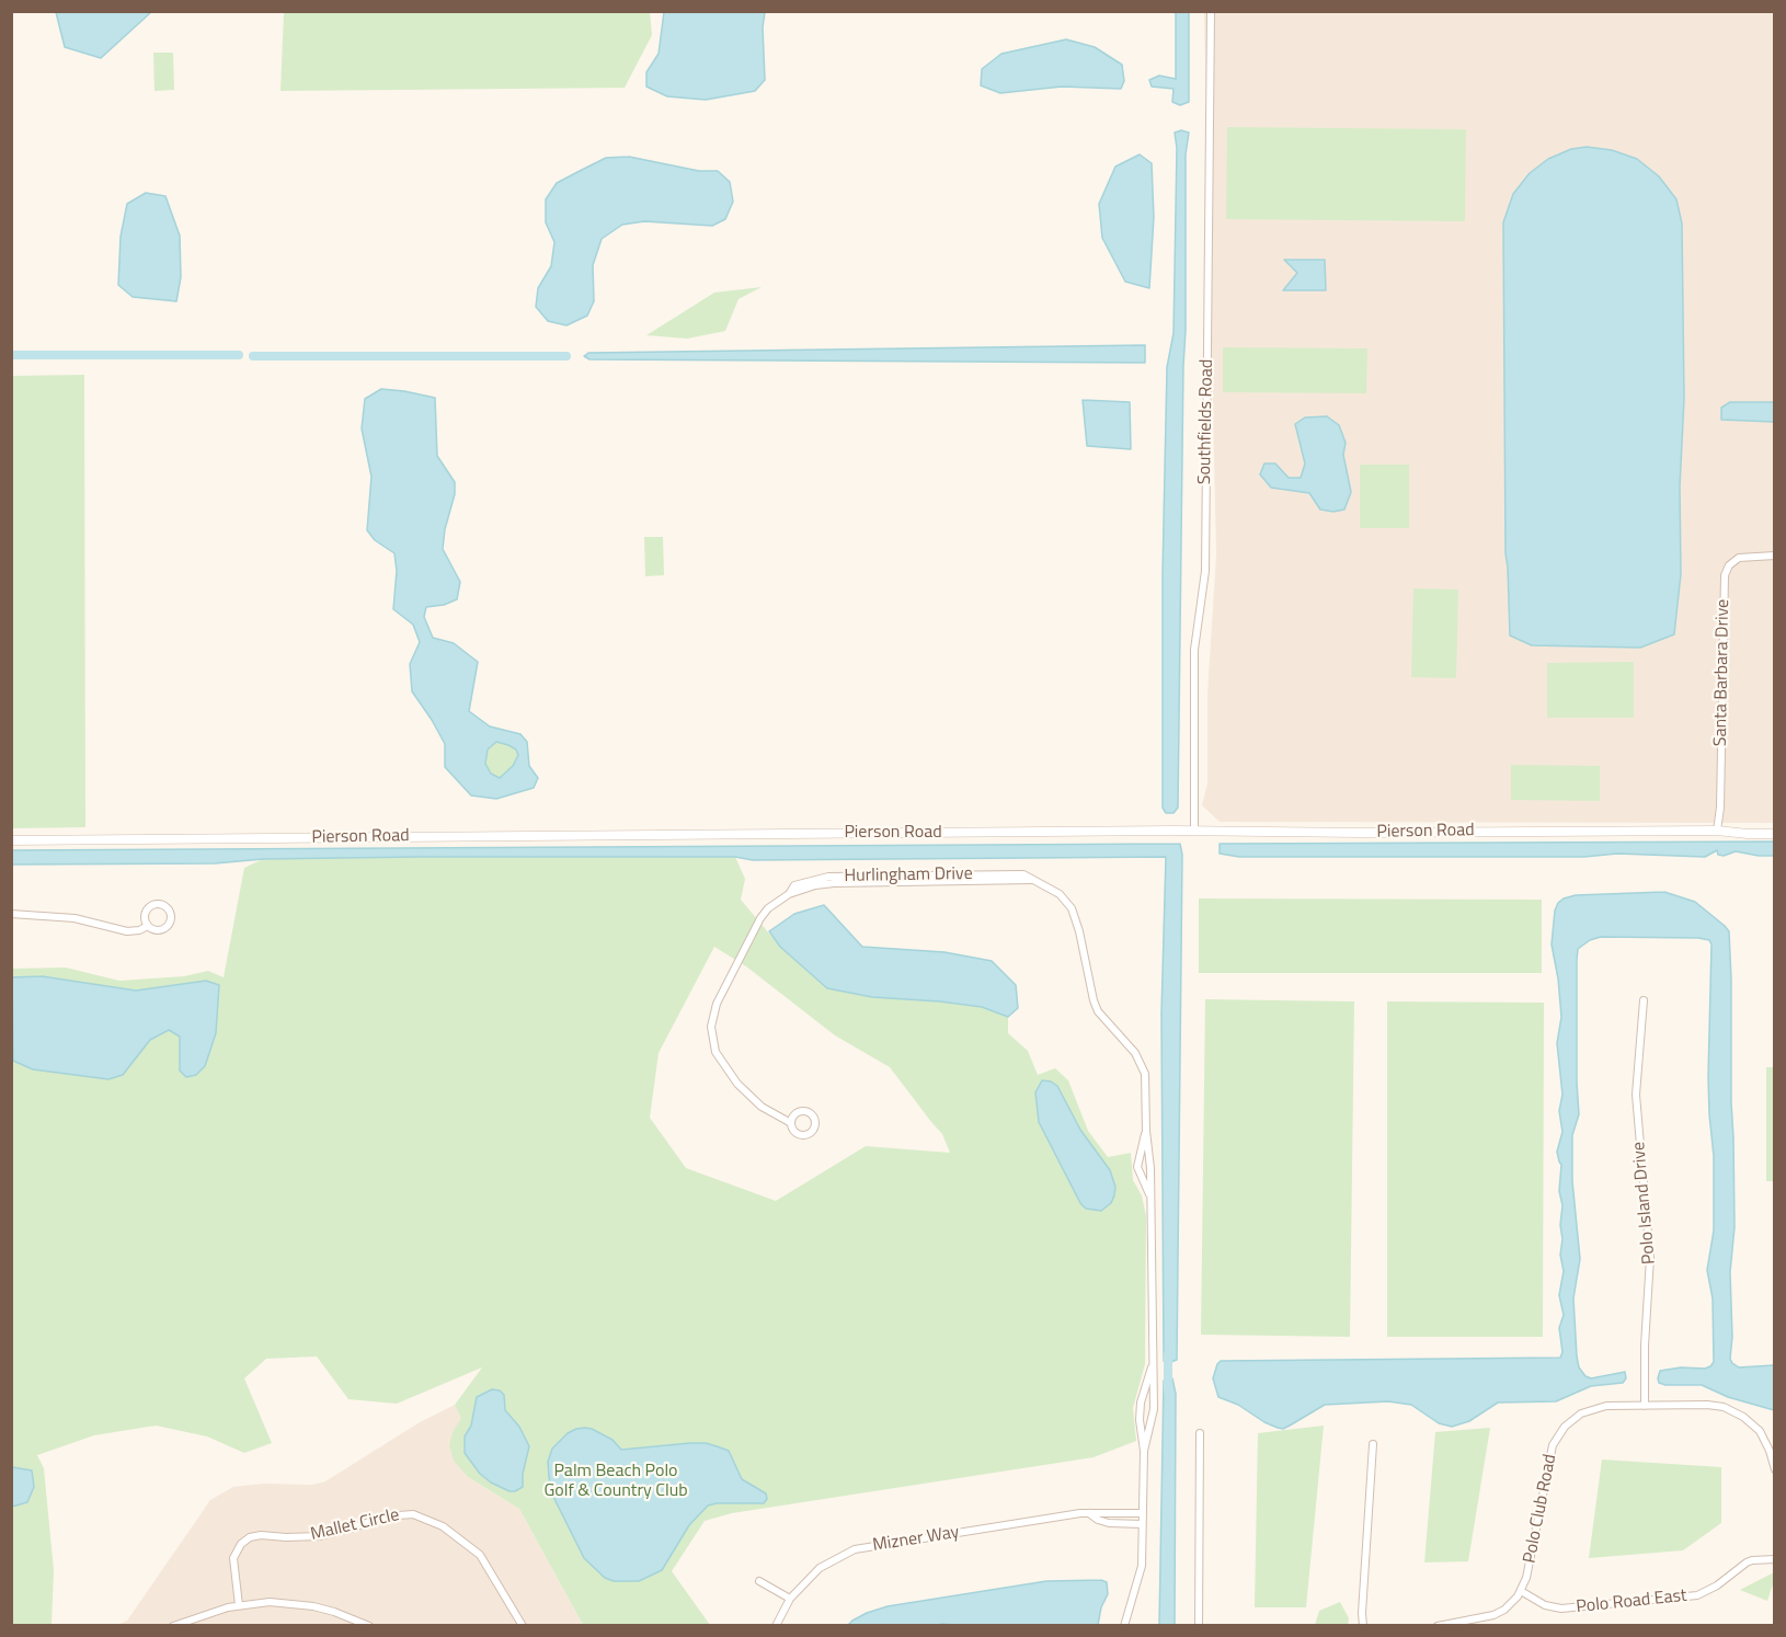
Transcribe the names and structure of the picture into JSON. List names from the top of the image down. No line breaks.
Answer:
{"streets":{"street":["Southfields Road","Santa Barbara Drive","Pierson Road","Hurlingham Drive","Polo Island Drive","Polo Club Road","Mallet Circle","Mizner Way","Polo Road East"]},"crossings":[["Southfields Road","Pierson Road"],["Santa Barbara Drive","Pierson Road"],["Hurlingham Drive","Mizner Way"],["Polo Island Drive","Polo Club Road"],["Polo Club Road","Polo Road East"]],"parks":["Palm Beach Polo Golf & Country Club"]}
